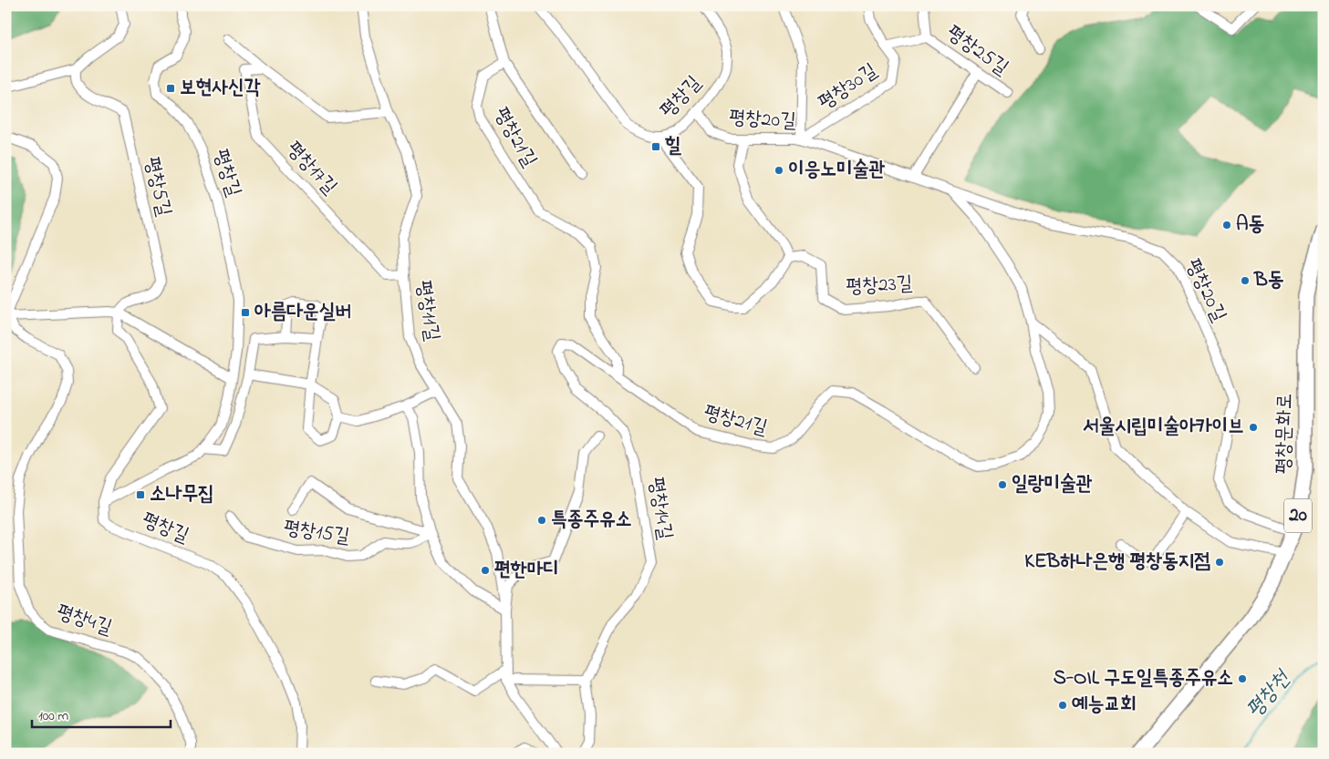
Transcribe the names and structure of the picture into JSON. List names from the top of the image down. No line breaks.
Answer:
{"streets":{"main road":["평창문화로","20"],"street":["평창25길","평창30길","평창길","평창20길","평창21길","평창17길","평창5길","평창23길","평창11길","평창14길","평창15길","평창4길"]},"crossings":[["평창25길","평창30길"],["평창30길","평창20길"],["평창길","평창20길"],["평창20길","평창21길"],["평창20길","평창문화로"],["평창21길","평창14길"],["평창17길","평창11길"]],"water":["평창천"],"places":{"transit":["보현사신각","힐","아름다운실버","소나무집"],"other":["이응노미술관","A동","B동","서울시립미술아카이브","일랑미술관","특종주유소","KEB하나은행 평창동지점","편한마디","S-OIL 구도일특종주유소","예능교회"]},"scale_bar":"100 m"}
